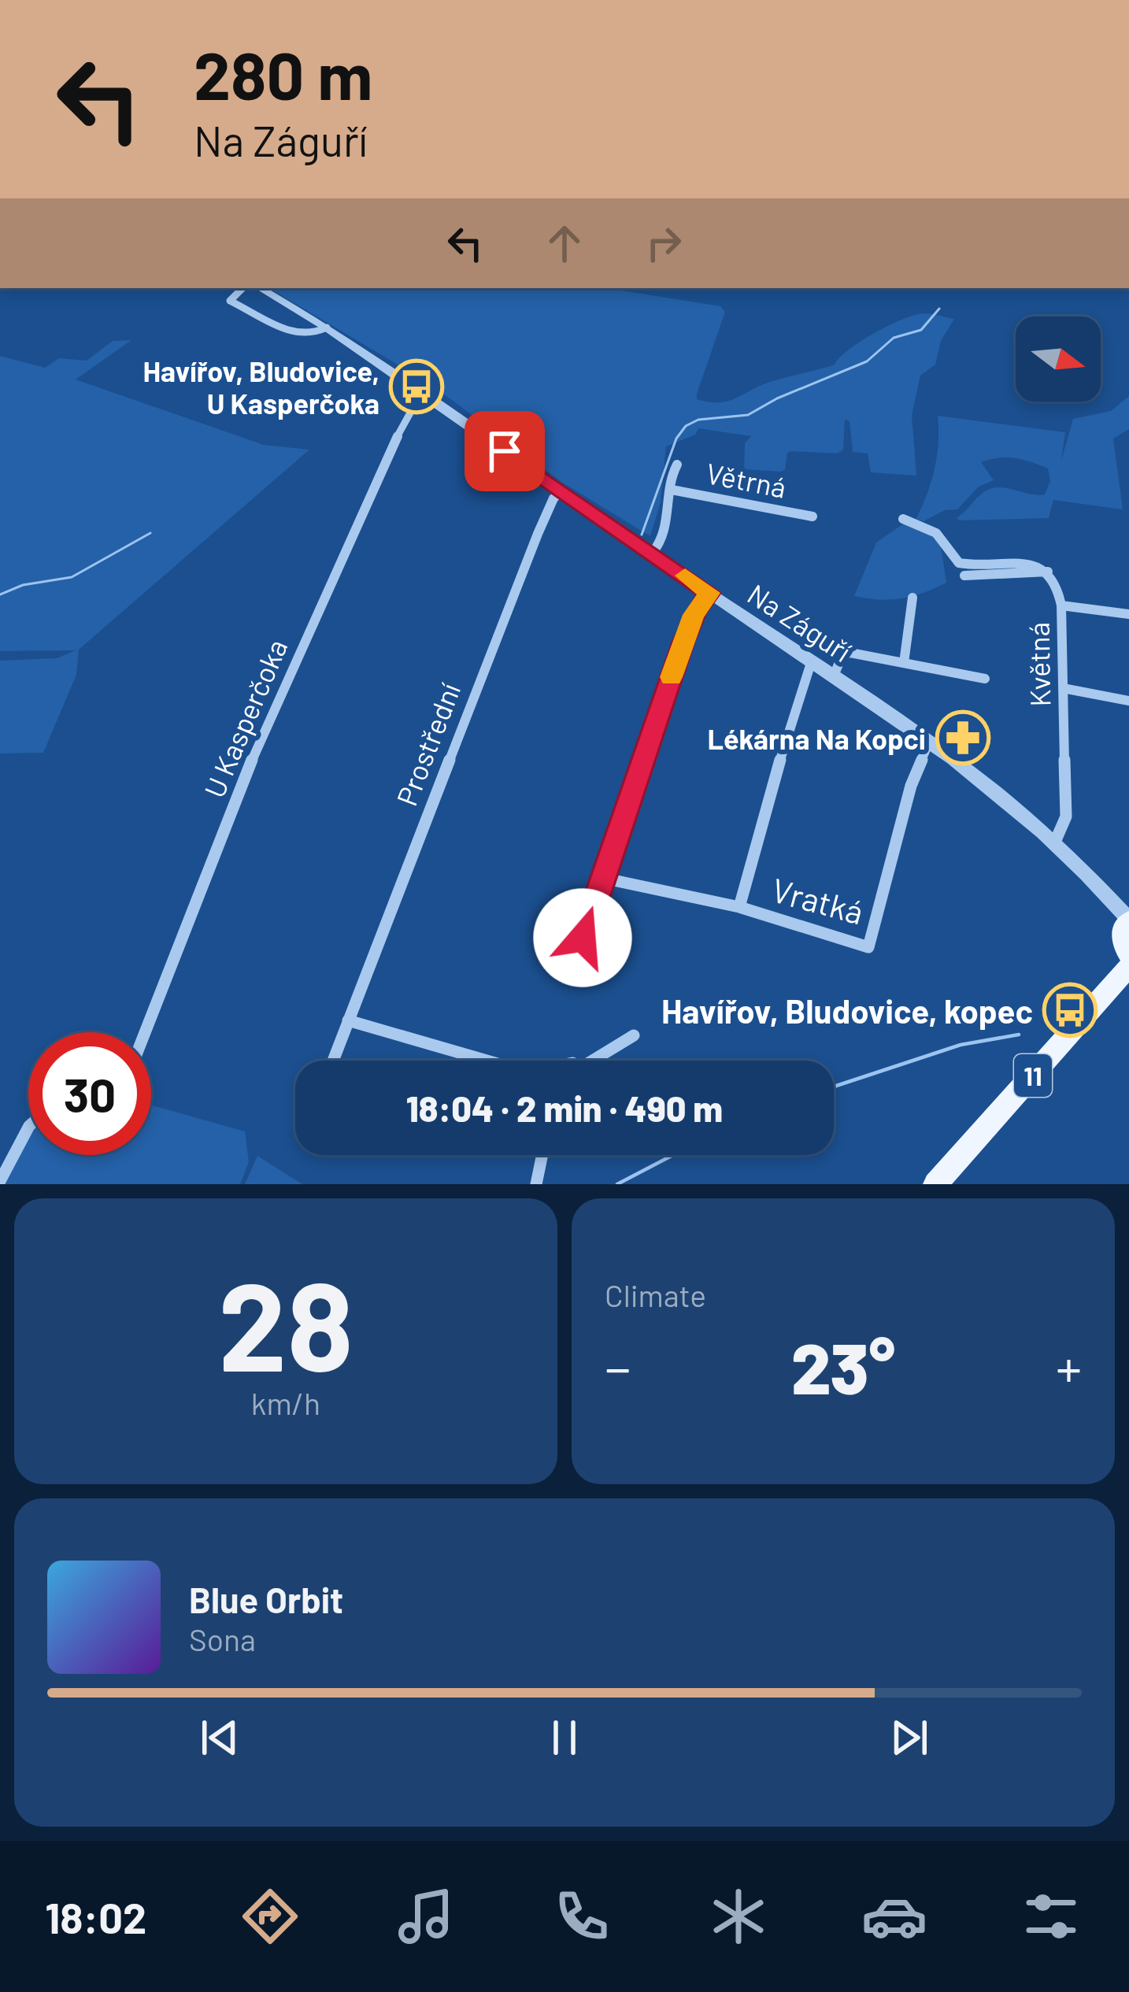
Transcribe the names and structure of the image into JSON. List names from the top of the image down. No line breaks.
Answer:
{"streets":{"main road":["11"],"street":["Větrná","Na Záguří","Květná","U Kasperčoka","Prostřední","Vratká"]},"crossings":[["Větrná","Na Záguří"],["Na Záguří","Květná"],["Na Záguří","U Kasperčoka"],["Na Záguří","Prostřední"],["Na Záguří","Vratká"]],"places":{"bus stop":["Havířov, Bludovice, U Kasperčoka","Havířov, Bludovice, kopec"],"pharmacy":["Lékárna Na Kopci"]},"north":"right","page":{"turn":["280 m","Na Záguří"],"limit":"30","trip":"18:04 · 2 min · 490 m","tile":[["28","km/h"],"Climate"],"heat":["−","23°","+"],"song":["Blue Orbit","Sona"],"tabs":"18:02"}}
